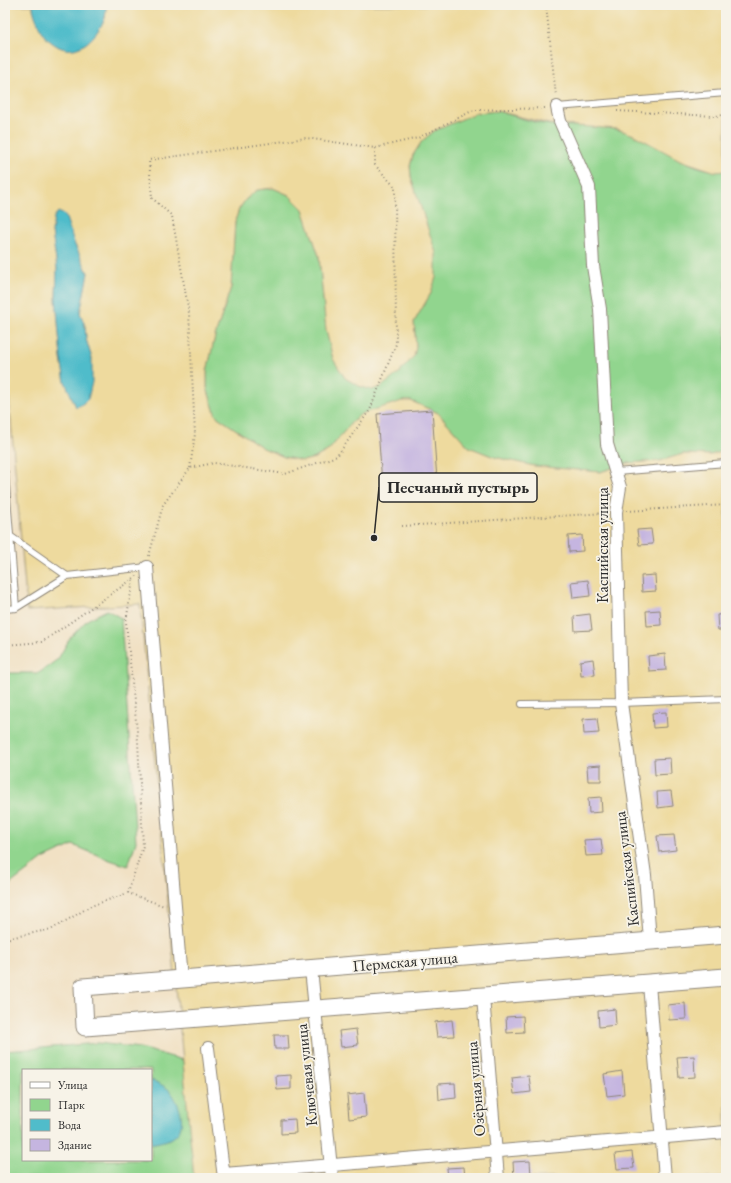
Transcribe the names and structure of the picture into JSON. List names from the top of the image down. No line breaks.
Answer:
{"streets":{"street":["Каспийская улица","Пермская улица","Ключевая улица","Озёрная улица"]},"crossings":[["Каспийская улица","Пермская улица"],["Пермская улица","Ключевая улица"]],"places":["Песчаный пустырь"],"legend":["Улица","Парк","Вода","Здание"]}
